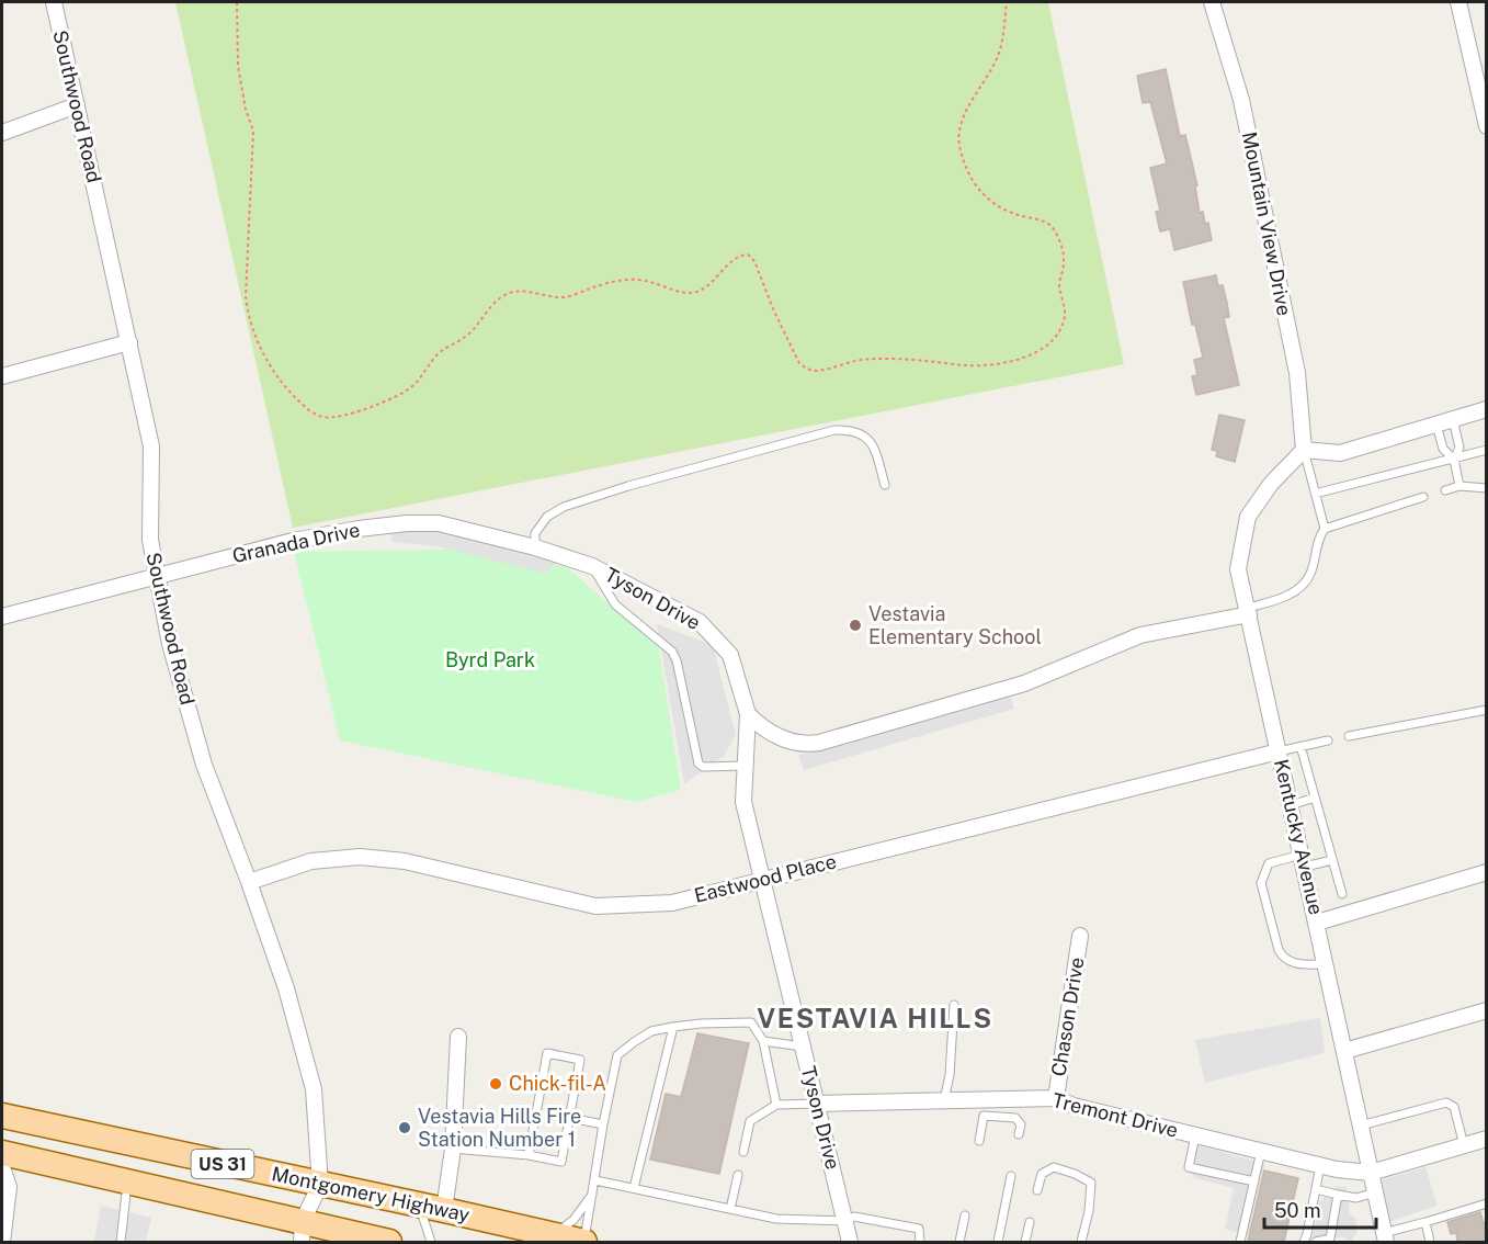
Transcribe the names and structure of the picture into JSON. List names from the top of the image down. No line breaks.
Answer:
{"streets":{"main road":["US 31","Montgomery Highway"],"street":["Southwood Road","Mountain View Drive","Granada Drive","Tyson Drive","Kentucky Avenue","Eastwood Place","Chason Drive","Tremont Drive"]},"crossings":[["Southwood Road","Granada Drive"],["Southwood Road","Eastwood Place"],["Southwood Road","Montgomery Highway"],["Mountain View Drive","Kentucky Avenue"],["Granada Drive","Tyson Drive"],["Tyson Drive","Eastwood Place"],["Tyson Drive","Tremont Drive"],["Kentucky Avenue","Eastwood Place"],["Kentucky Avenue","Tremont Drive"],["Chason Drive","Tremont Drive"]],"districts":["VESTAVIA HILLS"],"parks":["Byrd Park"],"places":["Vestavia Elementary School","Chick-fil-A","Vestavia Hills Fire Station Number 1"],"scale_bar":"50 m"}
